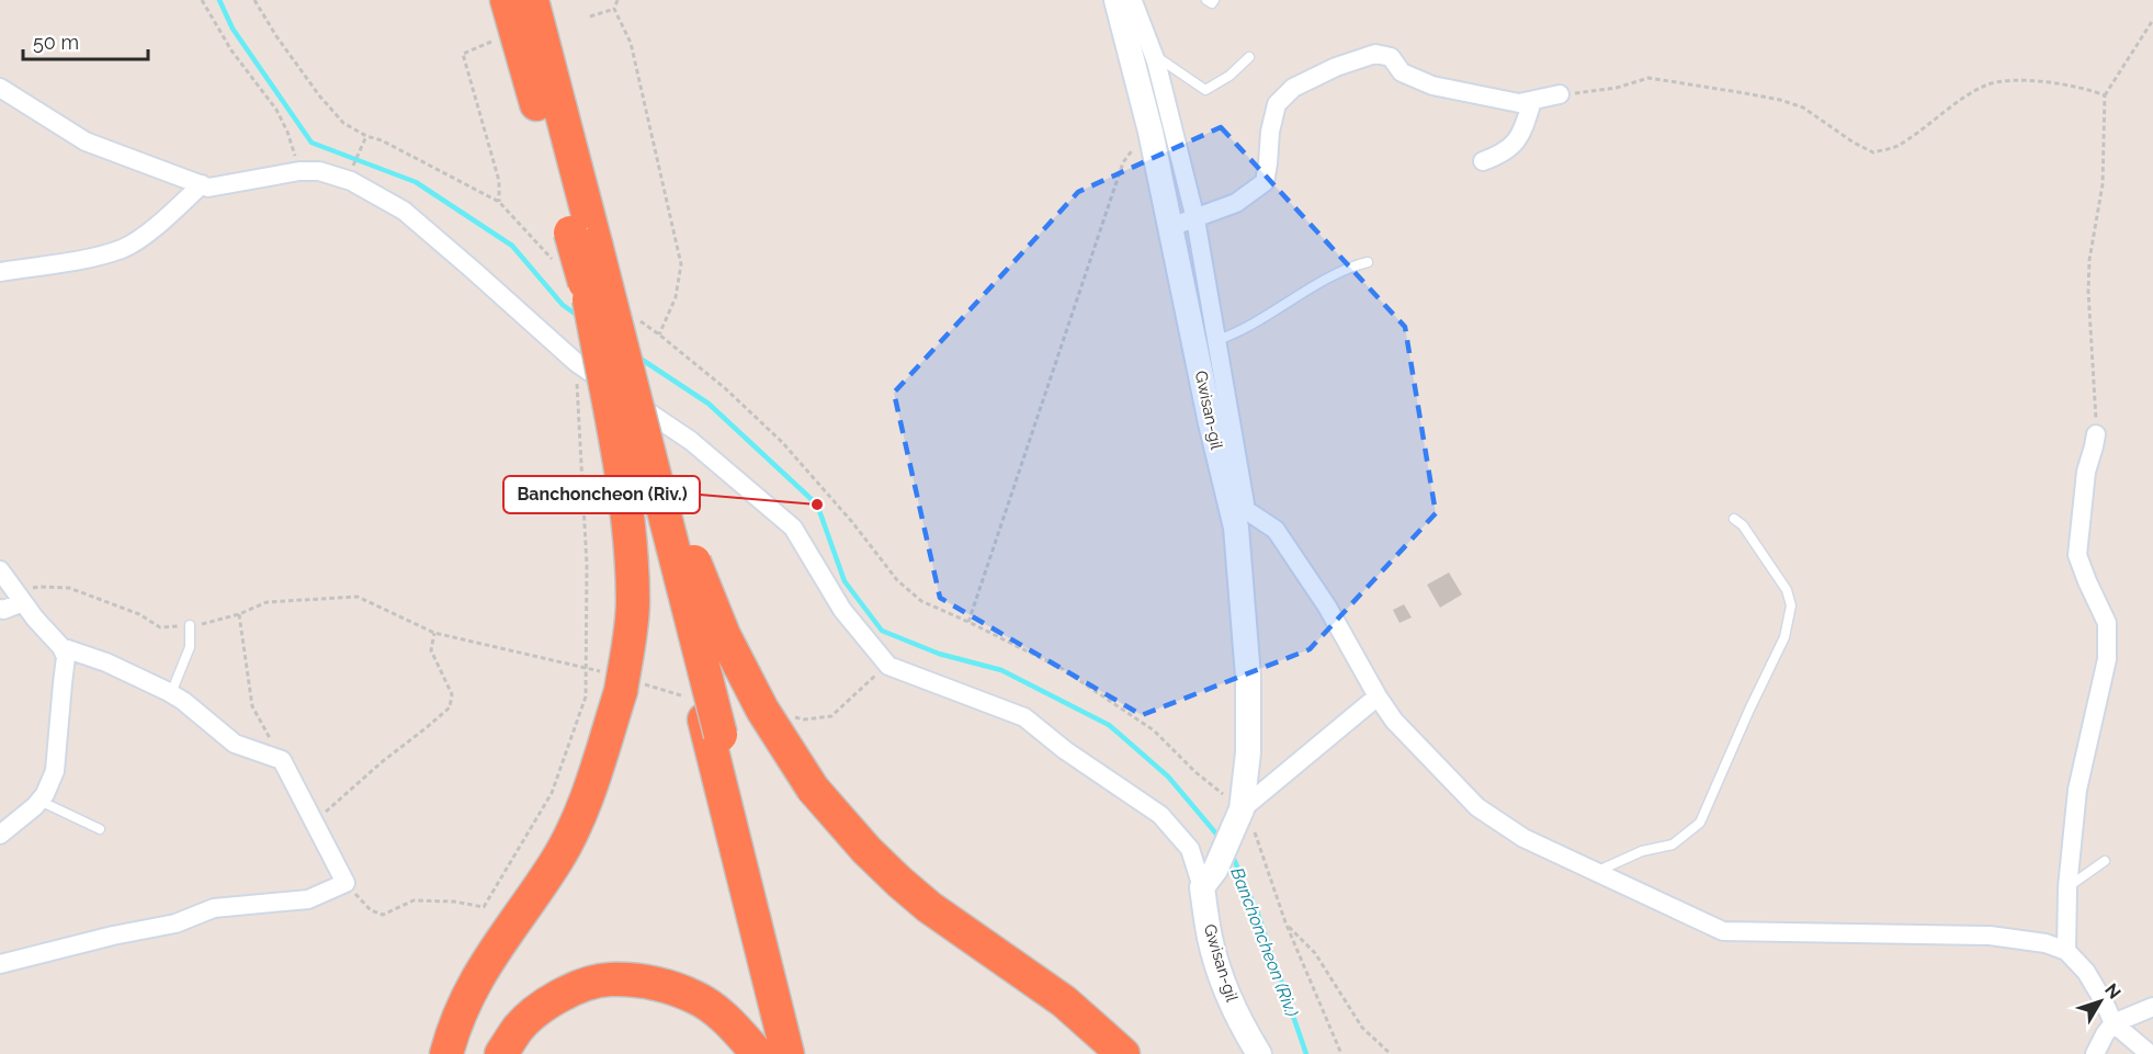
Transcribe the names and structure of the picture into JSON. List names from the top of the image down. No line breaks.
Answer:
{"streets":{"street":["Gwisan-gil"]},"water":["Banchoncheon (Riv.)"],"places":["Banchoncheon (Riv.)"],"scale_bar":"50 m","north":"top right"}
